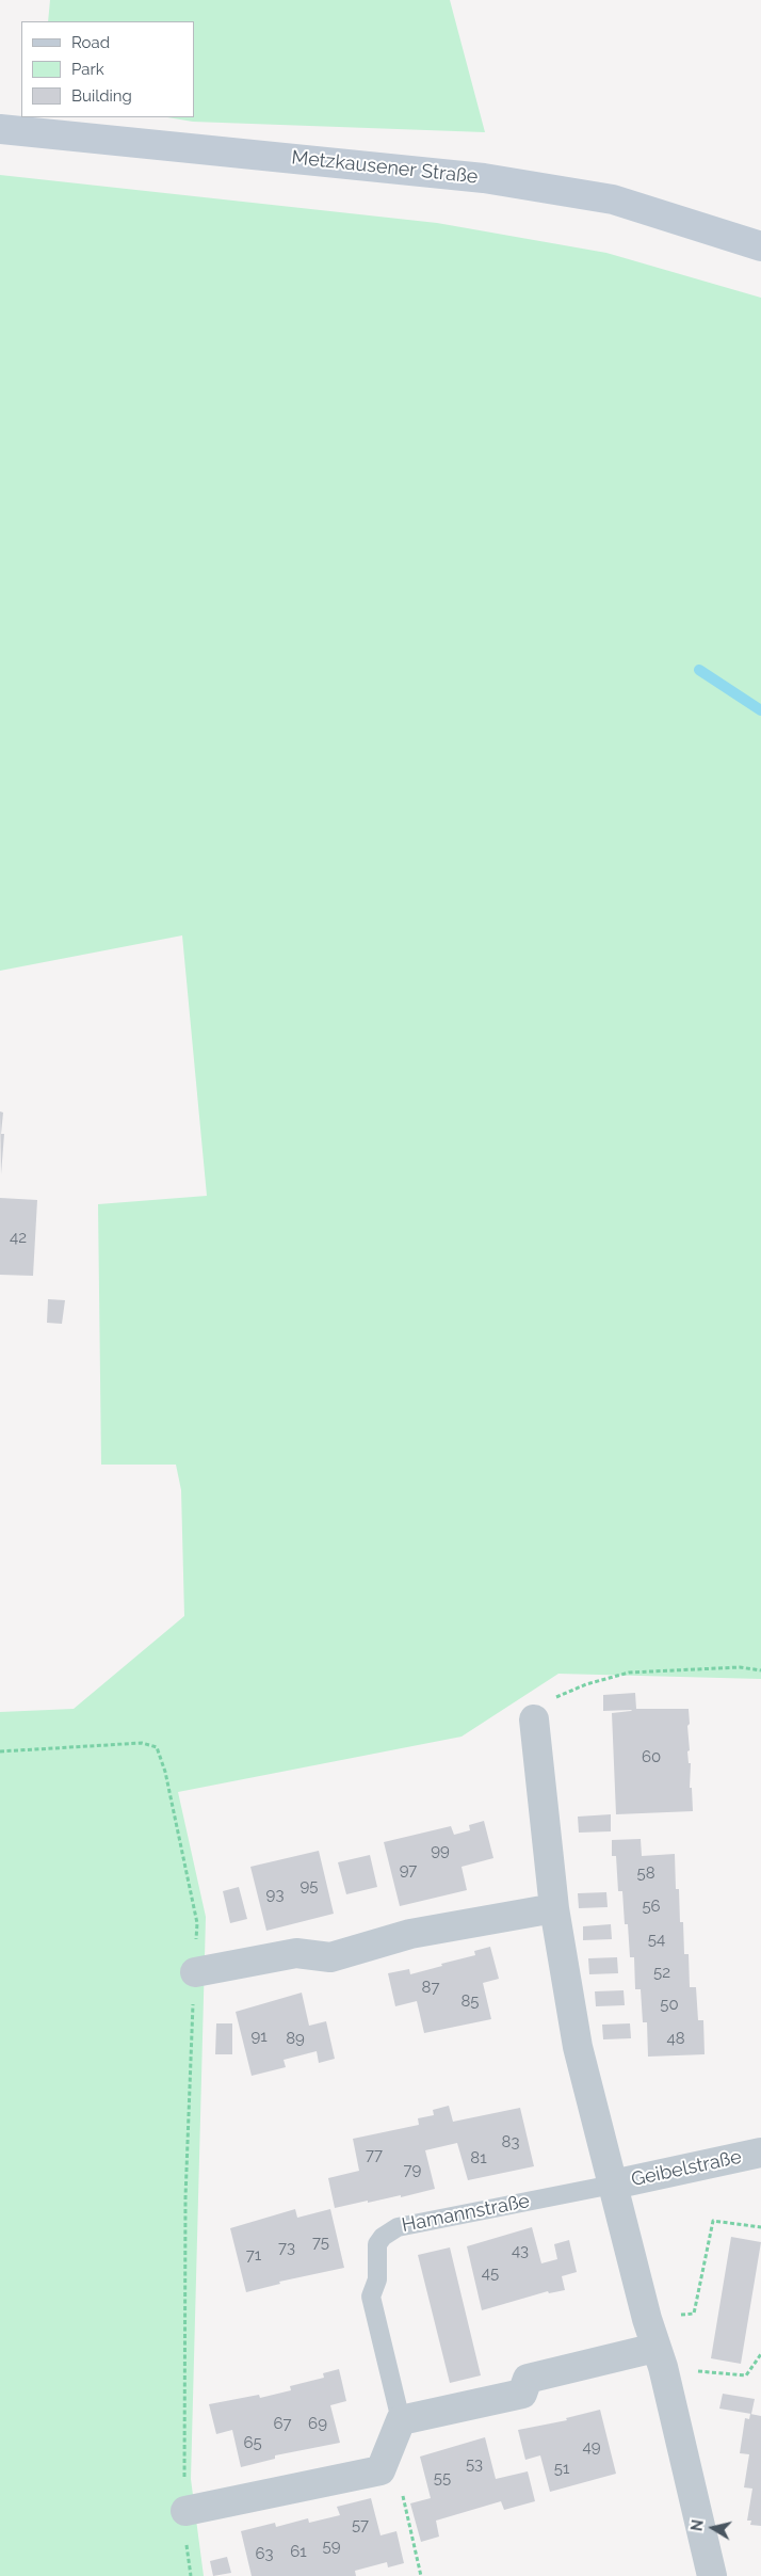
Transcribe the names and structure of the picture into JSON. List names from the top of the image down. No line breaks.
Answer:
{"streets":{"main road":["Metzkausener Straße"],"street":["Geibelstraße"],"lane":["Hamannstraße"]},"crossings":[["Geibelstraße","Hamannstraße"]],"house_numbers":["42","60","99","97","58","95","93","56","54","52","87","85","50","91","89","48","83","77","81","79","75","73","43","71","45","67","69","65","49","53","51","55","57","59","61","63"],"legend":["Road","Park","Building"],"north":"left"}
